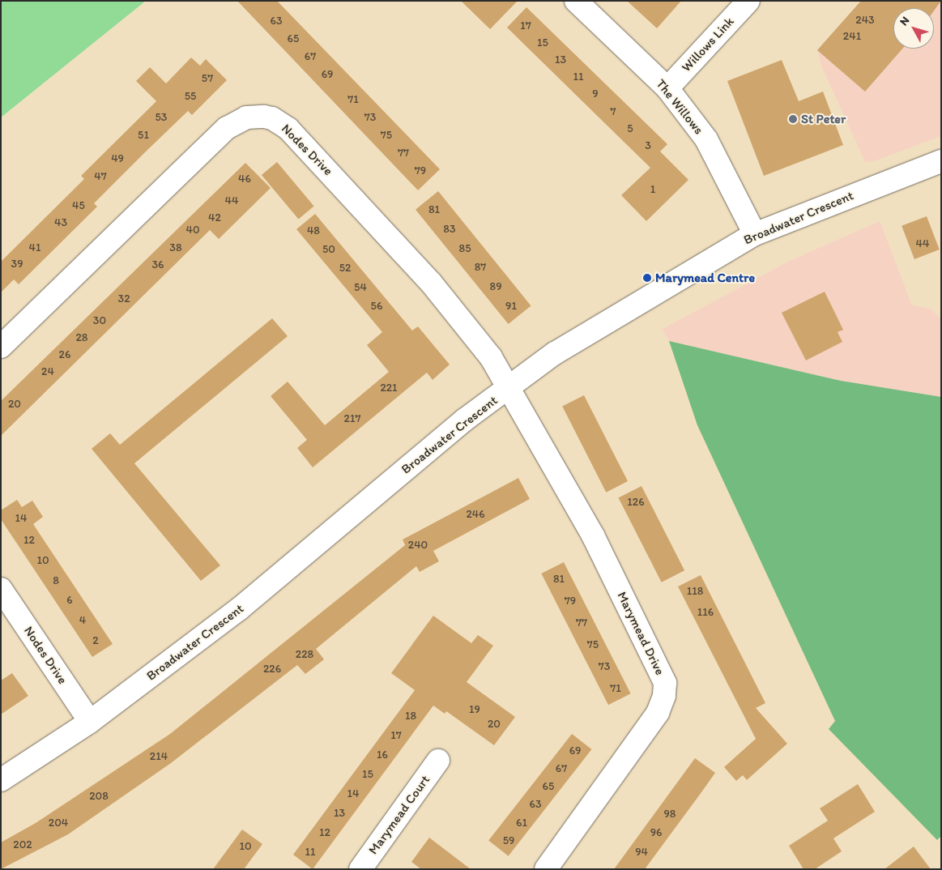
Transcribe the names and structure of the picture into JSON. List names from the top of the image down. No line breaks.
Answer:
{"streets":{"street":["Willows Link","The Willows","Nodes Drive","Broadwater Crescent","Marymead Drive","Marymead Court"]},"crossings":[["Willows Link","The Willows"],["The Willows","Broadwater Crescent"],["Nodes Drive","Broadwater Crescent"],["Nodes Drive","Marymead Drive"],["Broadwater Crescent","Marymead Drive"]],"places":["St Peter","Marymead Centre"],"house_numbers":["243","63","17","241","65","15","67","13","69","11","57","9","55","71","7","53","73","5","51","75","3","77","49","79","47","46","1","44","45","81","42","43","83","40","48","44","41","38","85","50","39","36","87","52","89","54","32","56","91","30","28","26","24","221","20","217","126","246","14","12","240","10","81","8","118","6","79","116","4","77","2","75","228","73","226","71","19","18","20","17","69","16","214","67","15","65","14","208","63","13","98","204","61","12","96","59","202","10","11","94"],"north":"top left"}
